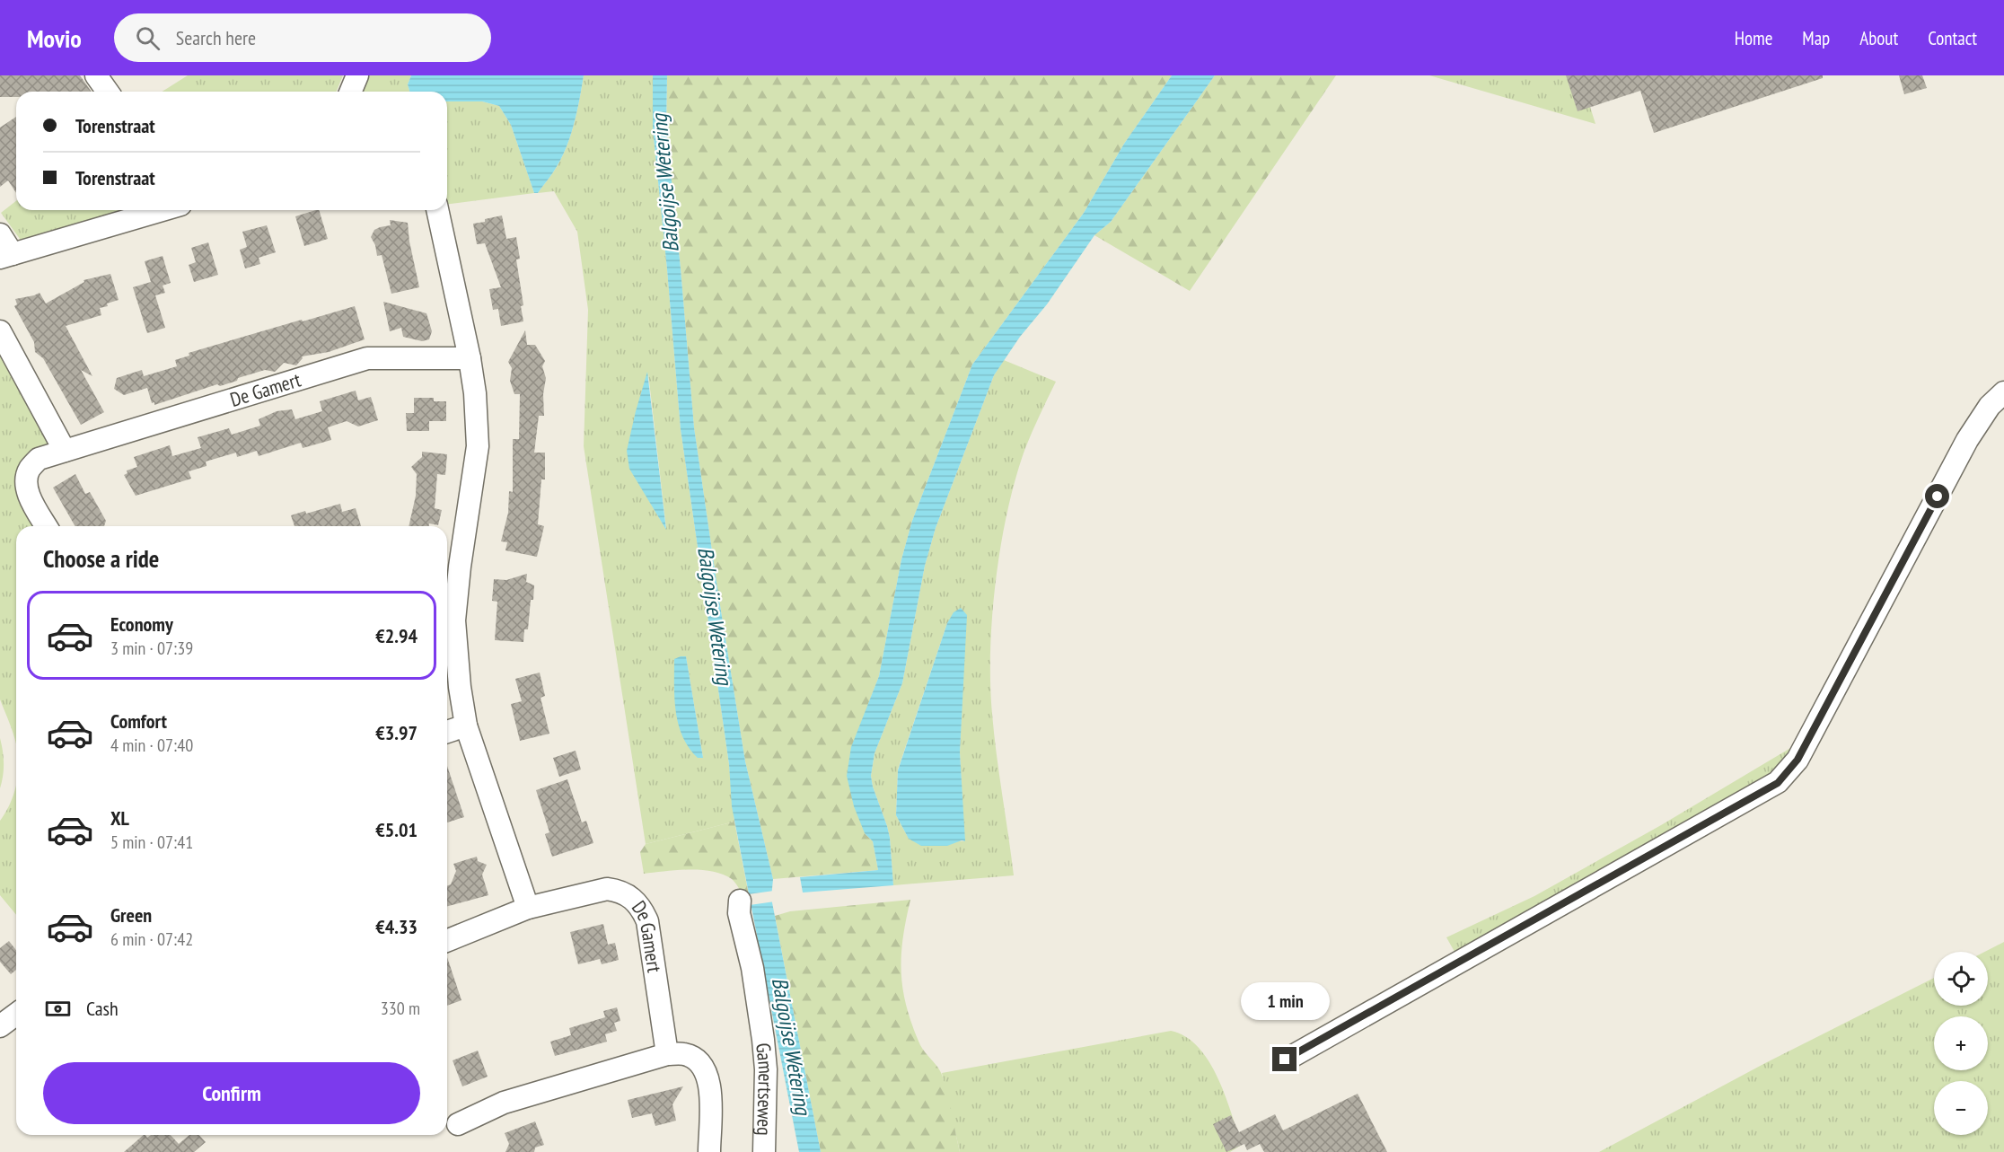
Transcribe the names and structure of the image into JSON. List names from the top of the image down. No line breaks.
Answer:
{"streets":{"street":["De Gamert","Gamertseweg"]},"water":["Balgoijse Wetering"],"page":{"header":"Movio","search":"Search here","nav":["Home","Map","About","Contact"],"banner":["Torenstraat","Torenstraat"],"heading":"Choose a ride","list":[{"name":"Economy","note":"3 min · 07:39","value":"€2.94"},{"name":"Comfort","note":"4 min · 07:40","value":"€3.97"},{"name":"XL","note":"5 min · 07:41","value":"€5.01"},{"name":"Green","note":"6 min · 07:42","value":"€4.33"}],"map_buttons":["+","−"],"pay":["Cash","330 m"],"bubble":"1 min","buttons":"Confirm"}}
